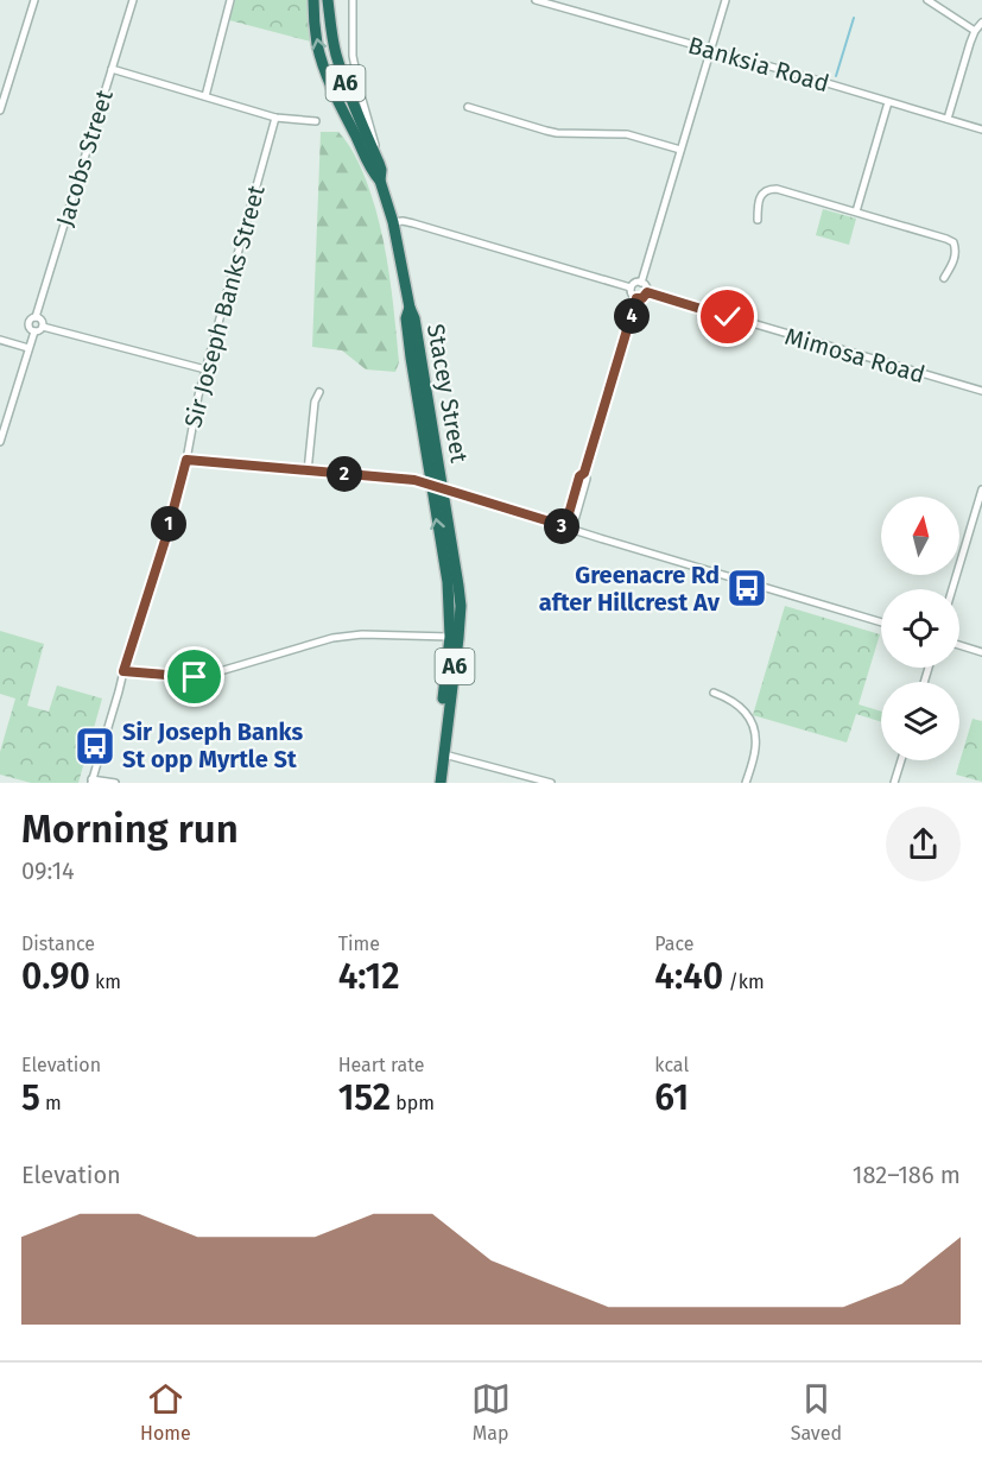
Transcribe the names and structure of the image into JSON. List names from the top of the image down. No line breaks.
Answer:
{"streets":{"highway":["A6","Stacey Street"],"street":["Banksia Road","Jacobs Street","Sir Joseph Banks Street","Mimosa Road"]},"places":{"bus stop":["Greenacre Rd after Hillcrest Av","Sir Joseph Banks St opp Myrtle St"]},"north":"top","page":{"pins":["4","2","1","3"],"heading":["Morning run","09:14"],"stats":[["Distance","0.90 km"],["Time","4:12"],["Pace","4:40 /km"],["Elevation","5 m"],["Heart rate","152 bpm"],["kcal","61"]],"chart":["Elevation","182–186 m"],"tabs":["Home","Map","Saved"]}}
